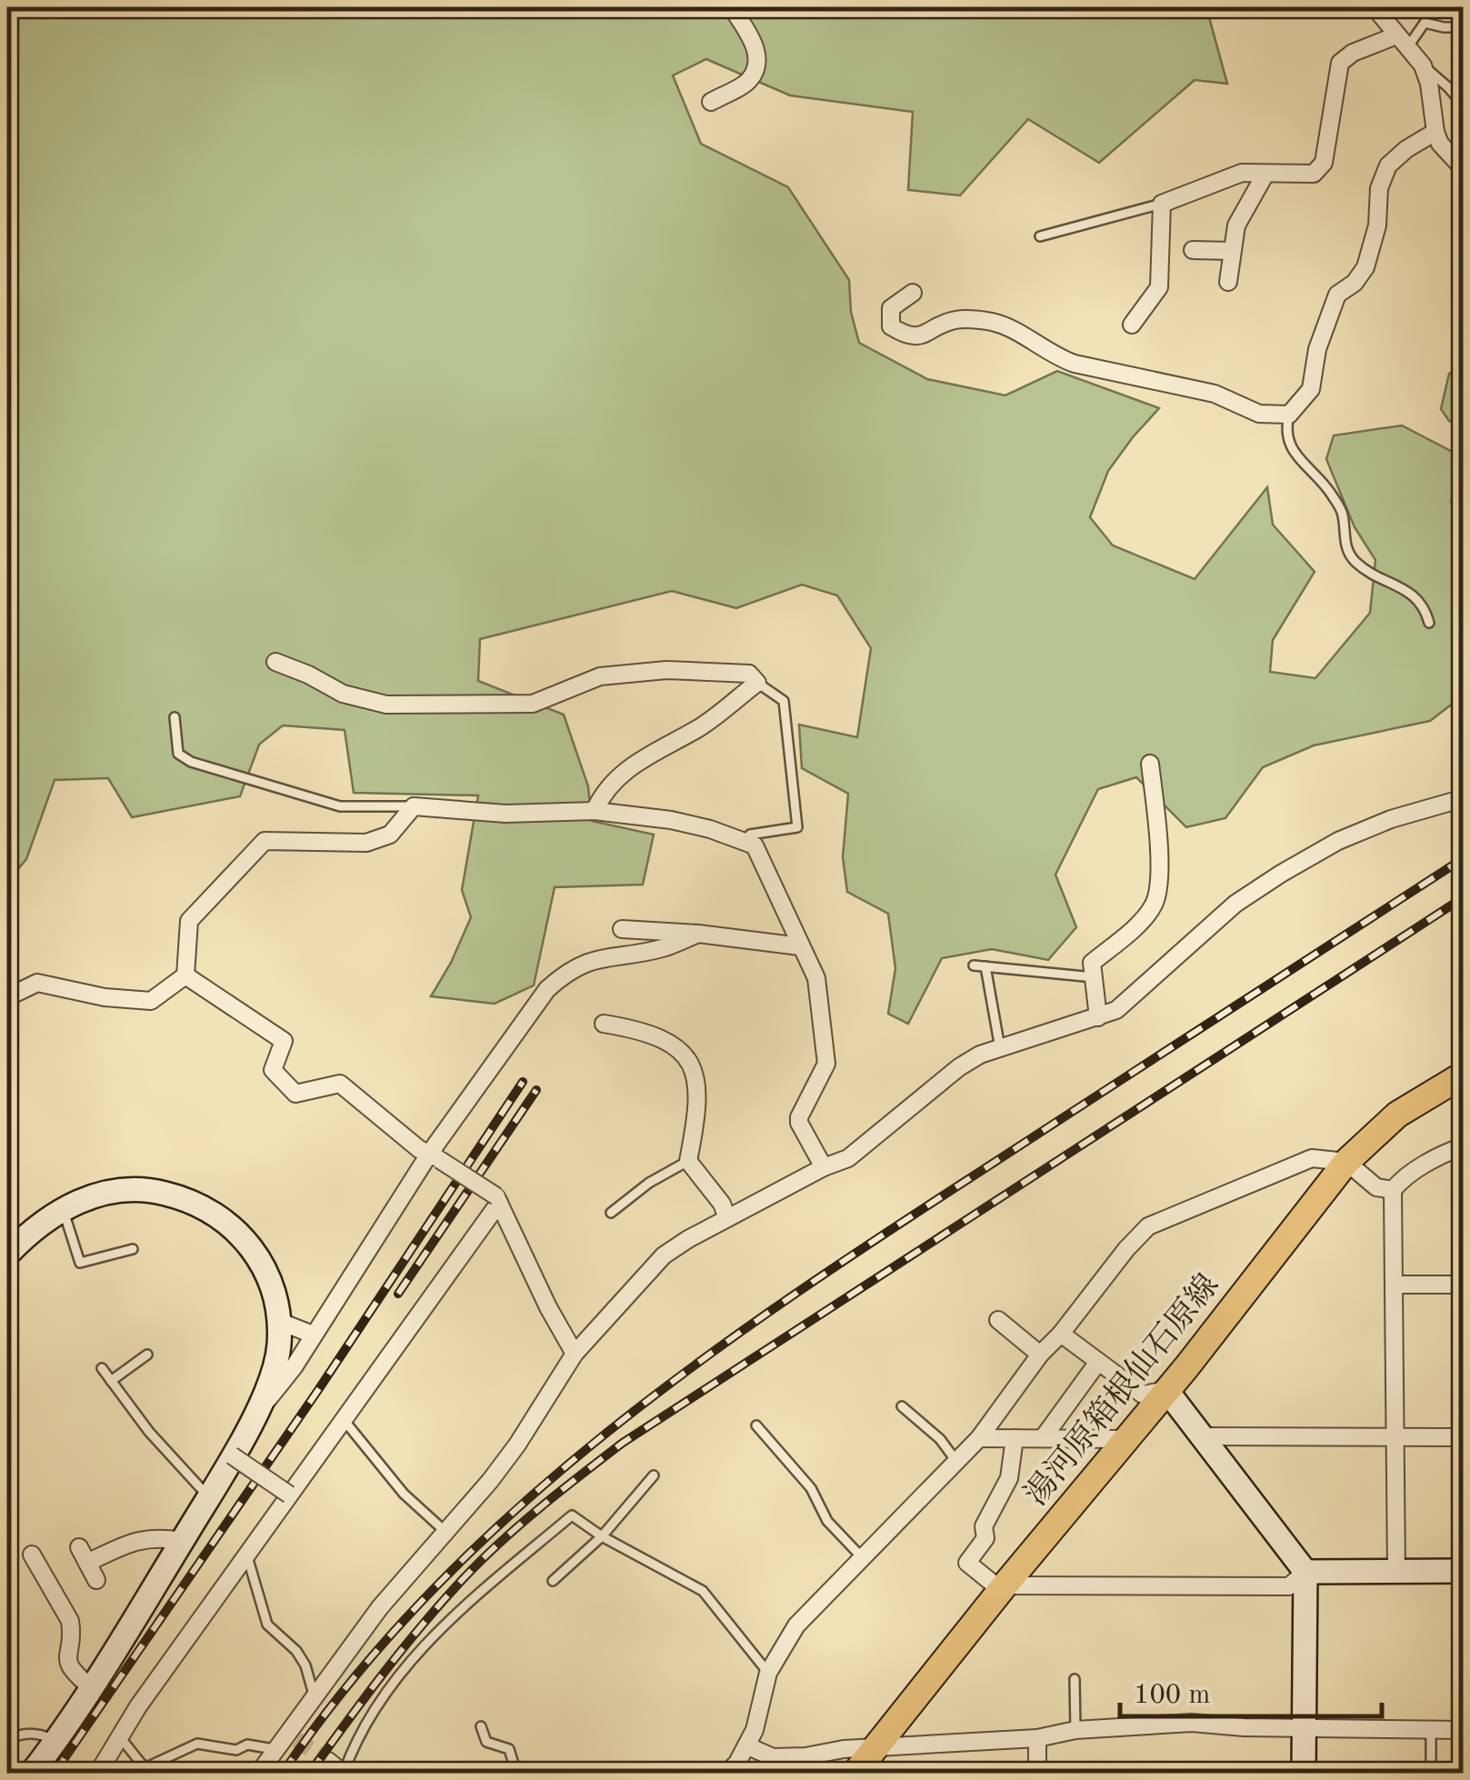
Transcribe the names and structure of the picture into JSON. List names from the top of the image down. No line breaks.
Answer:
{"streets":{"main road":["湯河原箱根仙石原線"]},"scale_bar":"100 m"}
